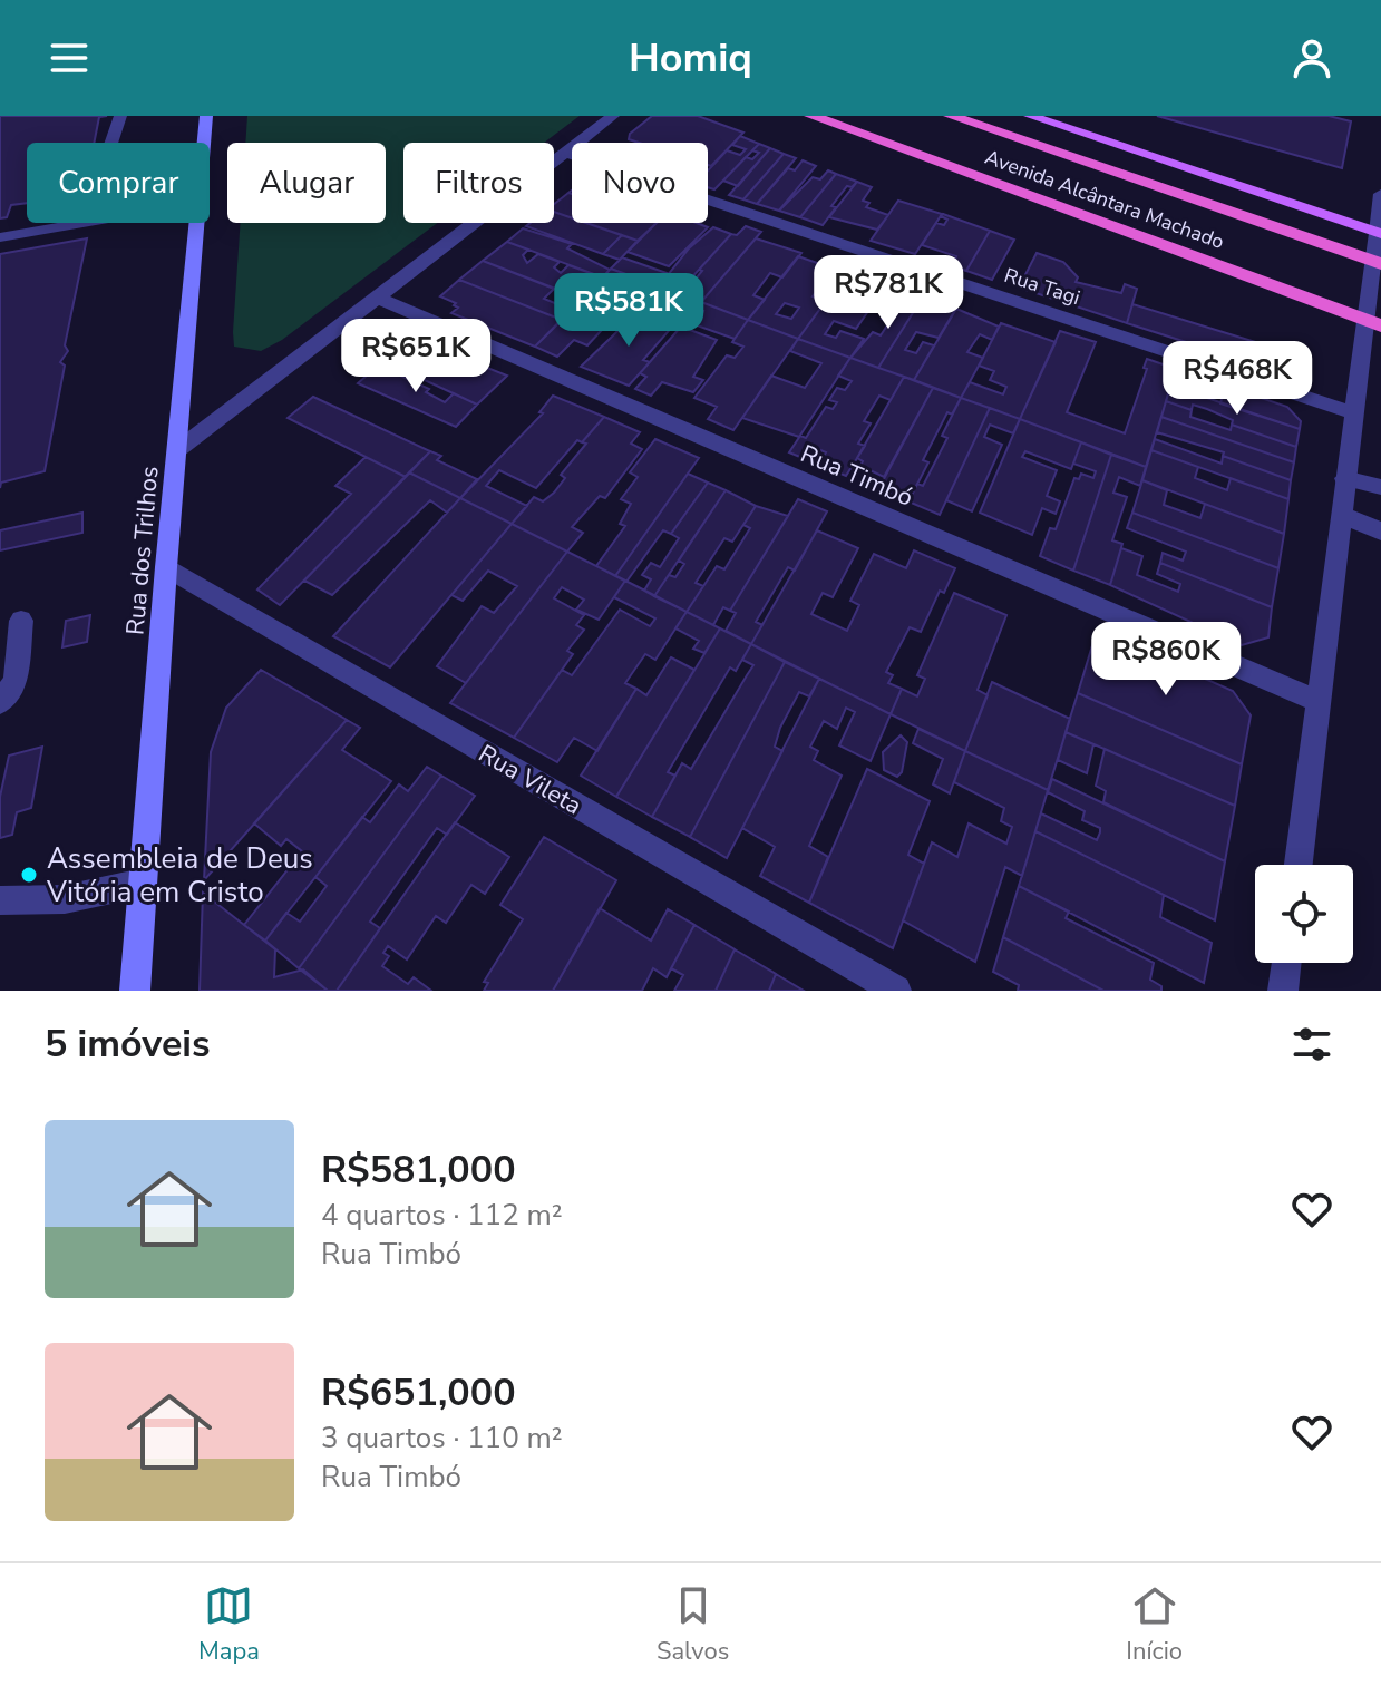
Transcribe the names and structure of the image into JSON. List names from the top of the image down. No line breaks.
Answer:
{"streets":{"highway":["Avenida Alcântara Machado"],"main road":["Rua dos Trilhos"],"street":["Rua Tagi","Rua Timbó","Rua Vileta"]},"crossings":[["Rua dos Trilhos","Rua Vileta"]],"places":["Assembleia de Deus Vitória em Cristo"],"page":{"header":"Homiq","chip":["Comprar","Alugar","Filtros","Novo"],"price":["R$781K","R$581K","R$651K","R$468K","R$860K"],"heading":"5 imóveis","list":[{"name":"R$581,000","note":"4 quartos · 112 m² · Rua Timbó"},{"name":"R$651,000","note":"3 quartos · 110 m² · Rua Timbó"}],"tabs":["Mapa","Salvos","Início"]}}
